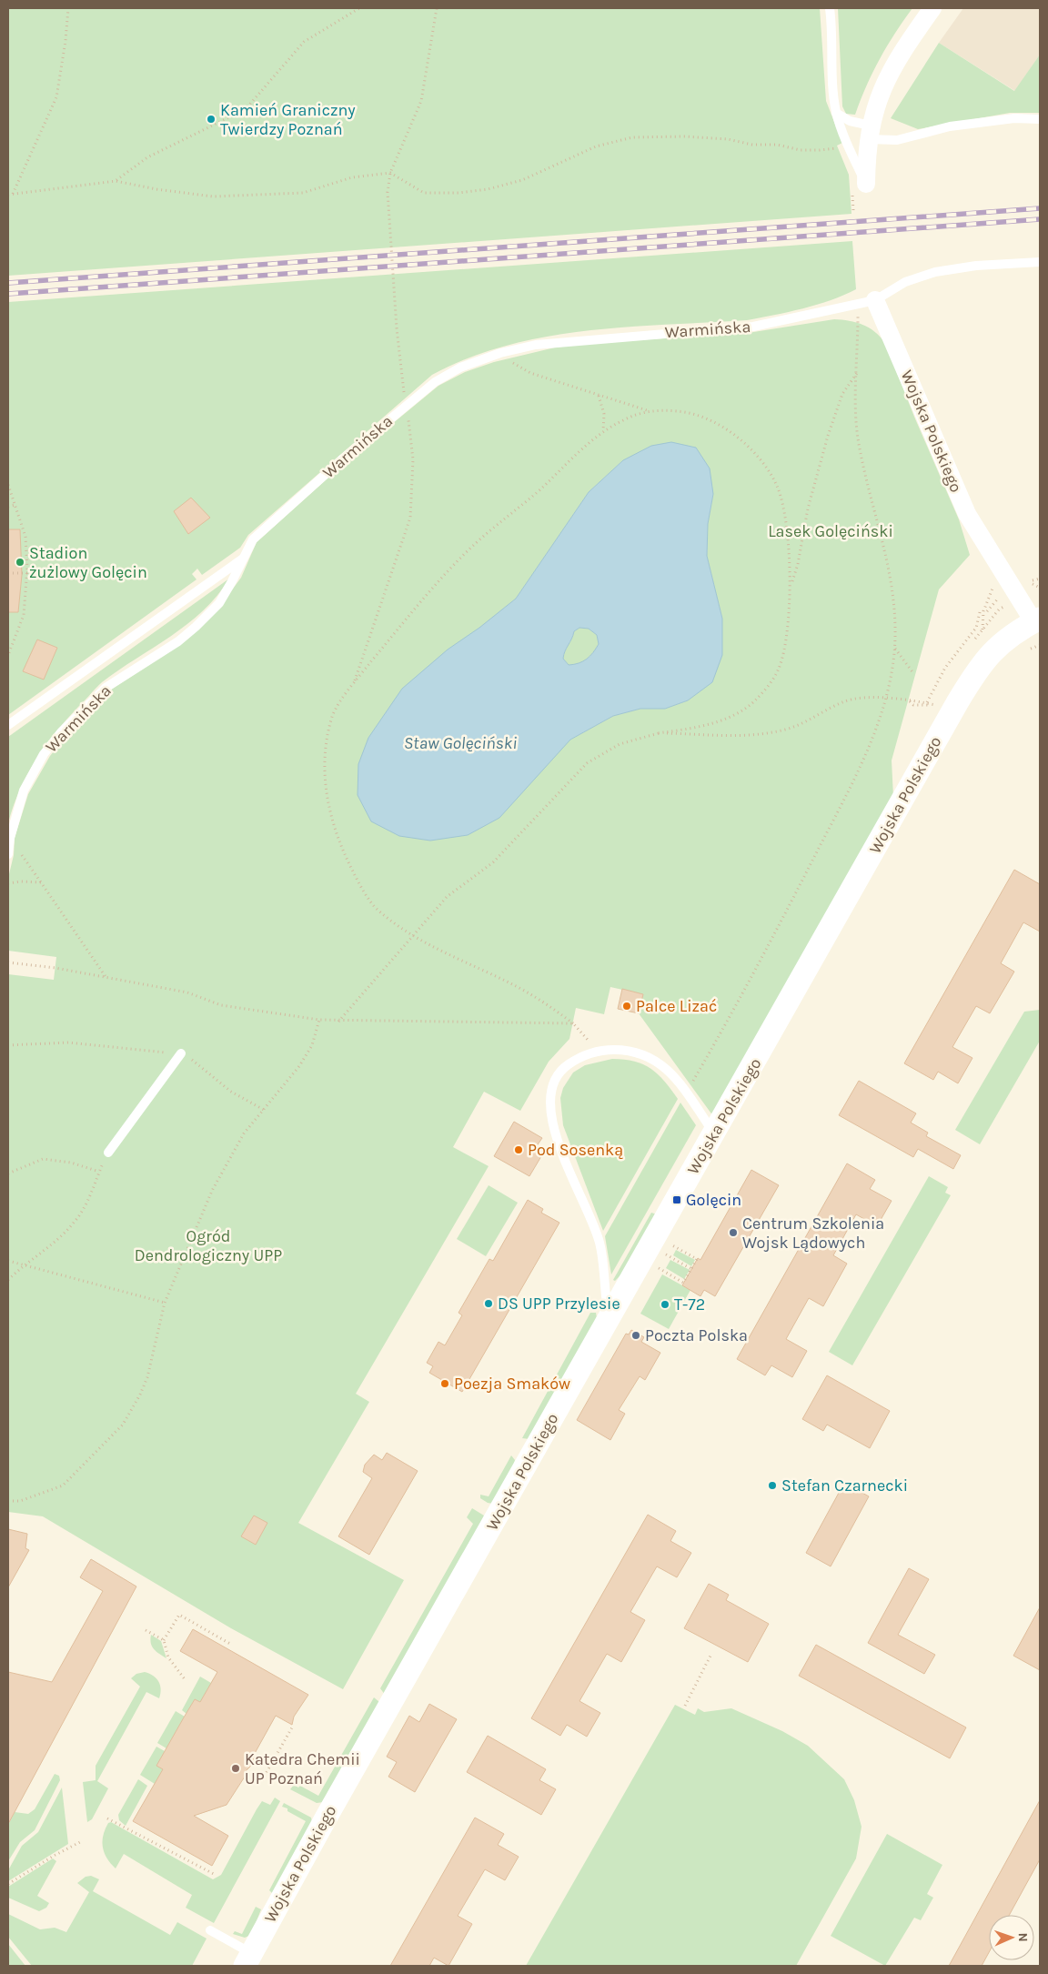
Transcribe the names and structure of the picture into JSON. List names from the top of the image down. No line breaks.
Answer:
{"streets":{"street":["Wojska Polskiego"],"lane":["Warmińska"]},"crossings":[["Warmińska","Wojska Polskiego"]],"water":["Staw Golęciński"],"parks":["Lasek Golęciński","Ogród Dendrologiczny UPP"],"places":{"other":["Kamień Graniczny Twierdzy Poznań","Stadion żużlowy Golęcin","Palce Lizać","Pod Sosenką","Centrum Szkolenia Wojsk Lądowych","DS UPP Przylesie","T-72","Poczta Polska","Poezja Smaków","Stefan Czarnecki","Katedra Chemii UP Poznań"],"transit":["Golęcin"]},"north":"right"}
